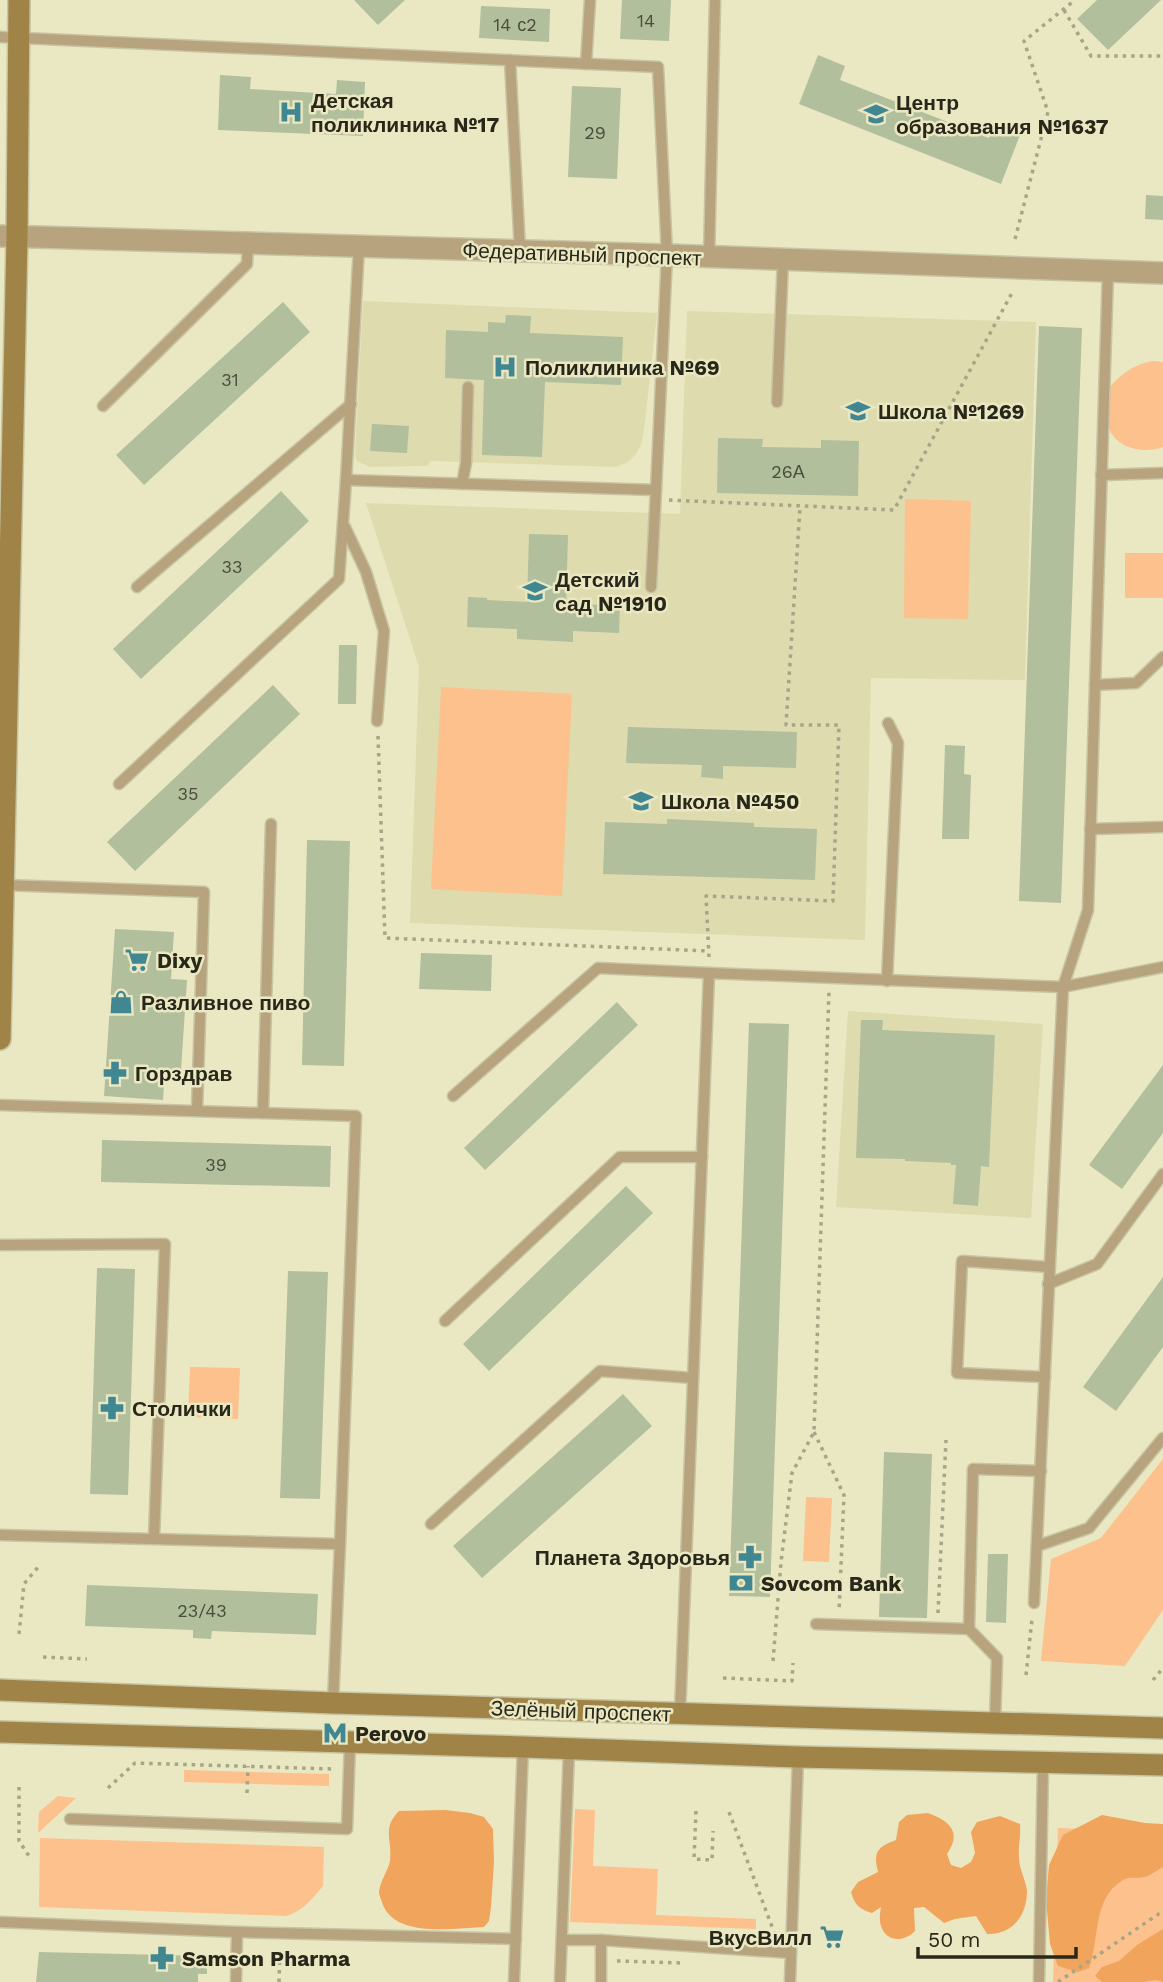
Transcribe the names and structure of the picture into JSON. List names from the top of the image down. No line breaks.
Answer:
{"streets":{"main road":["Зелёный проспект"],"street":["Федеративный проспект"]},"places":{"hospital":["Детская поликлиника №17","Поликлиника №69"],"school or university":["Центр образования №1637","Школа №1269","Детский сад №1910","Школа №450"],"supermarket":["Dixy","ВкусВилл"],"shop":["Разливное пиво"],"pharmacy":["Горздрав","Столички","Планета Здоровья","Samson Pharma"],"bank":["Sovcom Bank"],"metro station":["Perovo"]},"house_numbers":["14","14 с2","29","31","26А","33","35","39","23/43"],"scale_bar":"50 m"}
